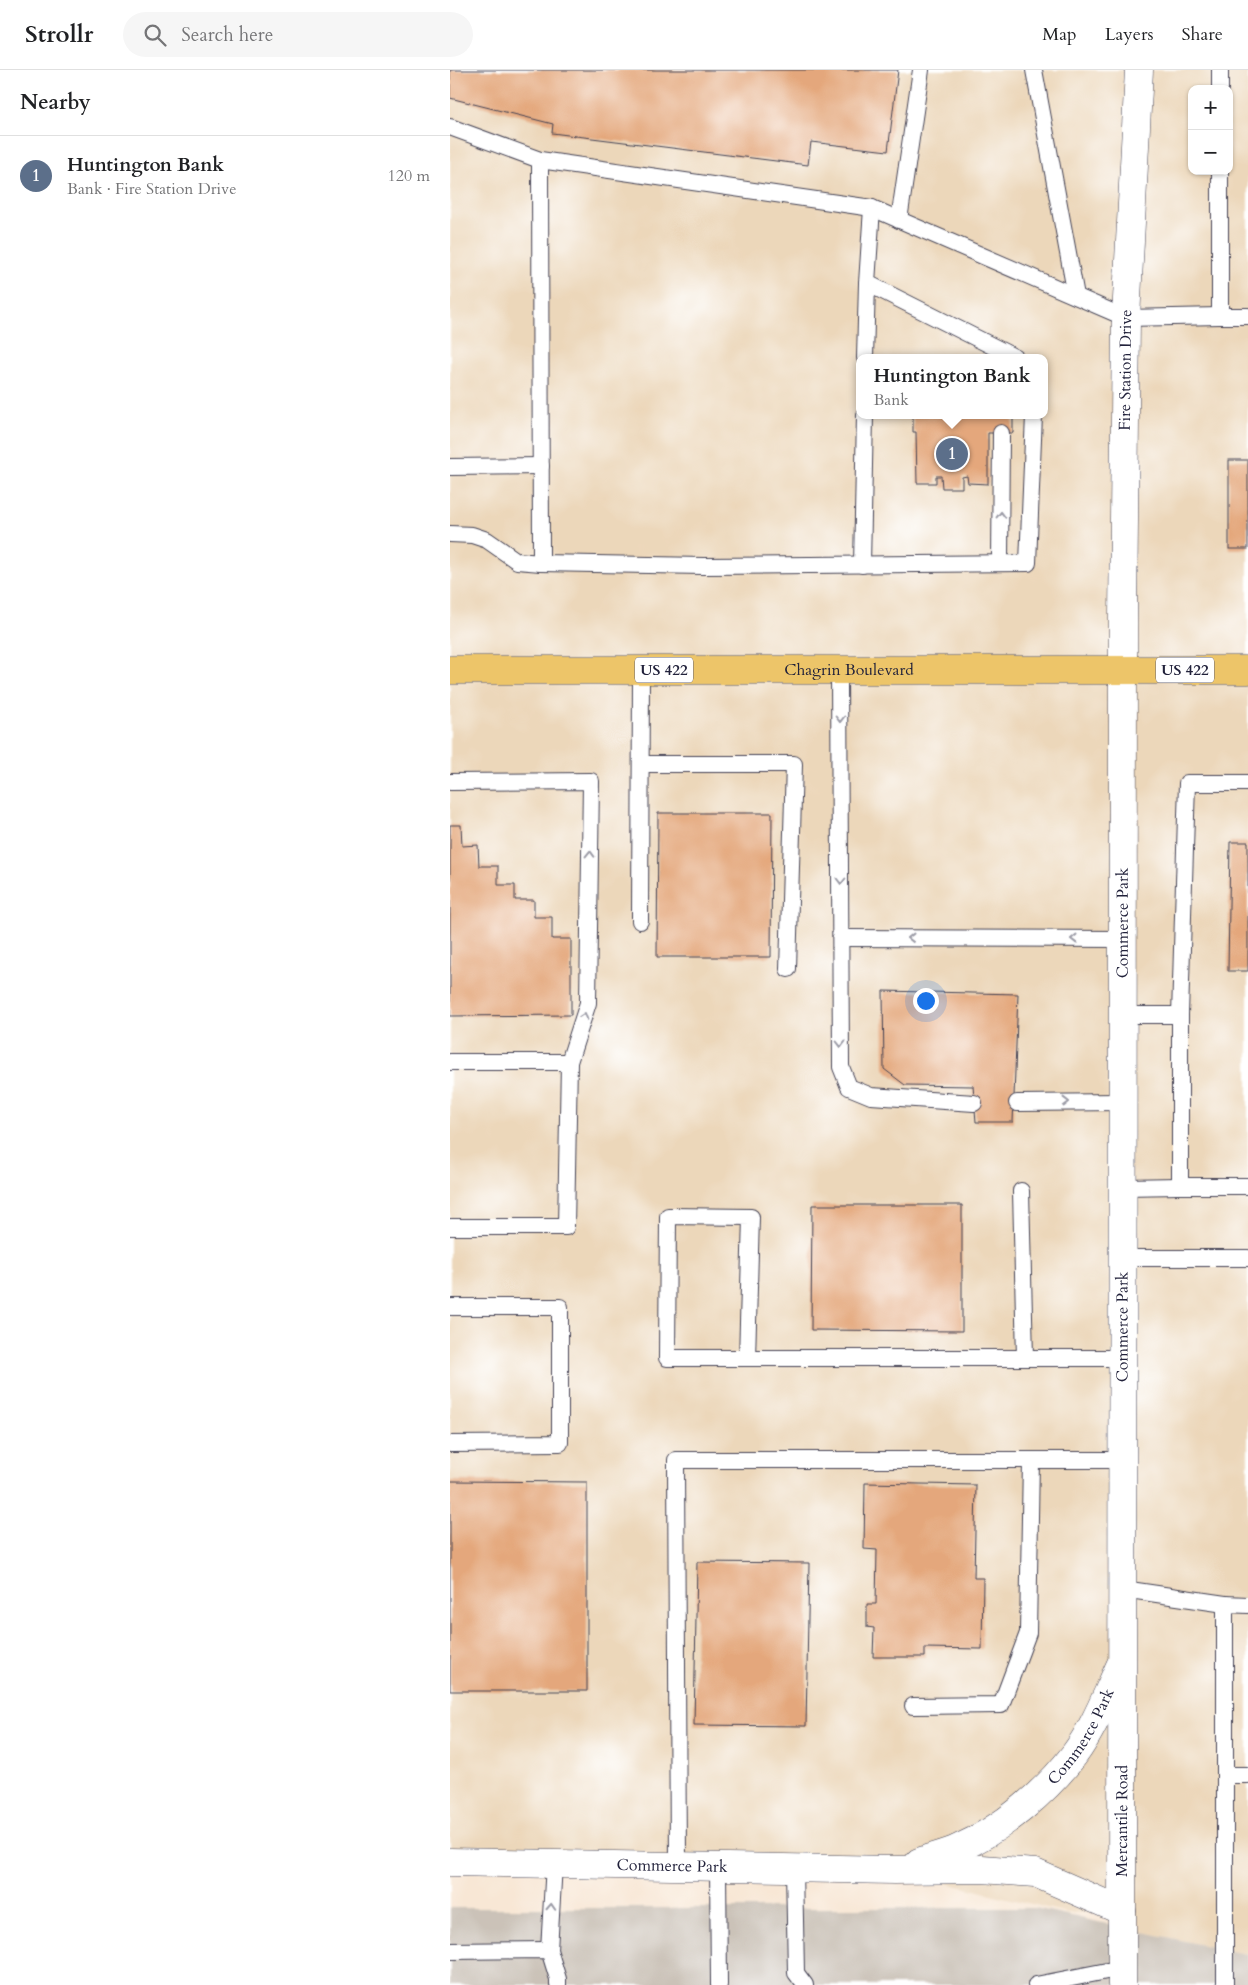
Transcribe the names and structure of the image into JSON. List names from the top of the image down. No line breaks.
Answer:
{"streets":{"main road":["US 422","Chagrin Boulevard"],"street":["Fire Station Drive","Commerce Park","Mercantile Road"]},"crossings":[["Fire Station Drive","Chagrin Boulevard"],["Fire Station Drive","Commerce Park"],["Chagrin Boulevard","Commerce Park"],["Commerce Park","Mercantile Road"]],"page":{"header":"Strollr","search":"Search here","nav":["Map","Layers","Share"],"heading":"Nearby","map_buttons":["+","−"],"list":[{"mark":"1","name":"Huntington Bank","note":"Bank · Fire Station Drive","value":"120 m"}],"popup":["Huntington Bank","Bank"],"pins":"1"}}
